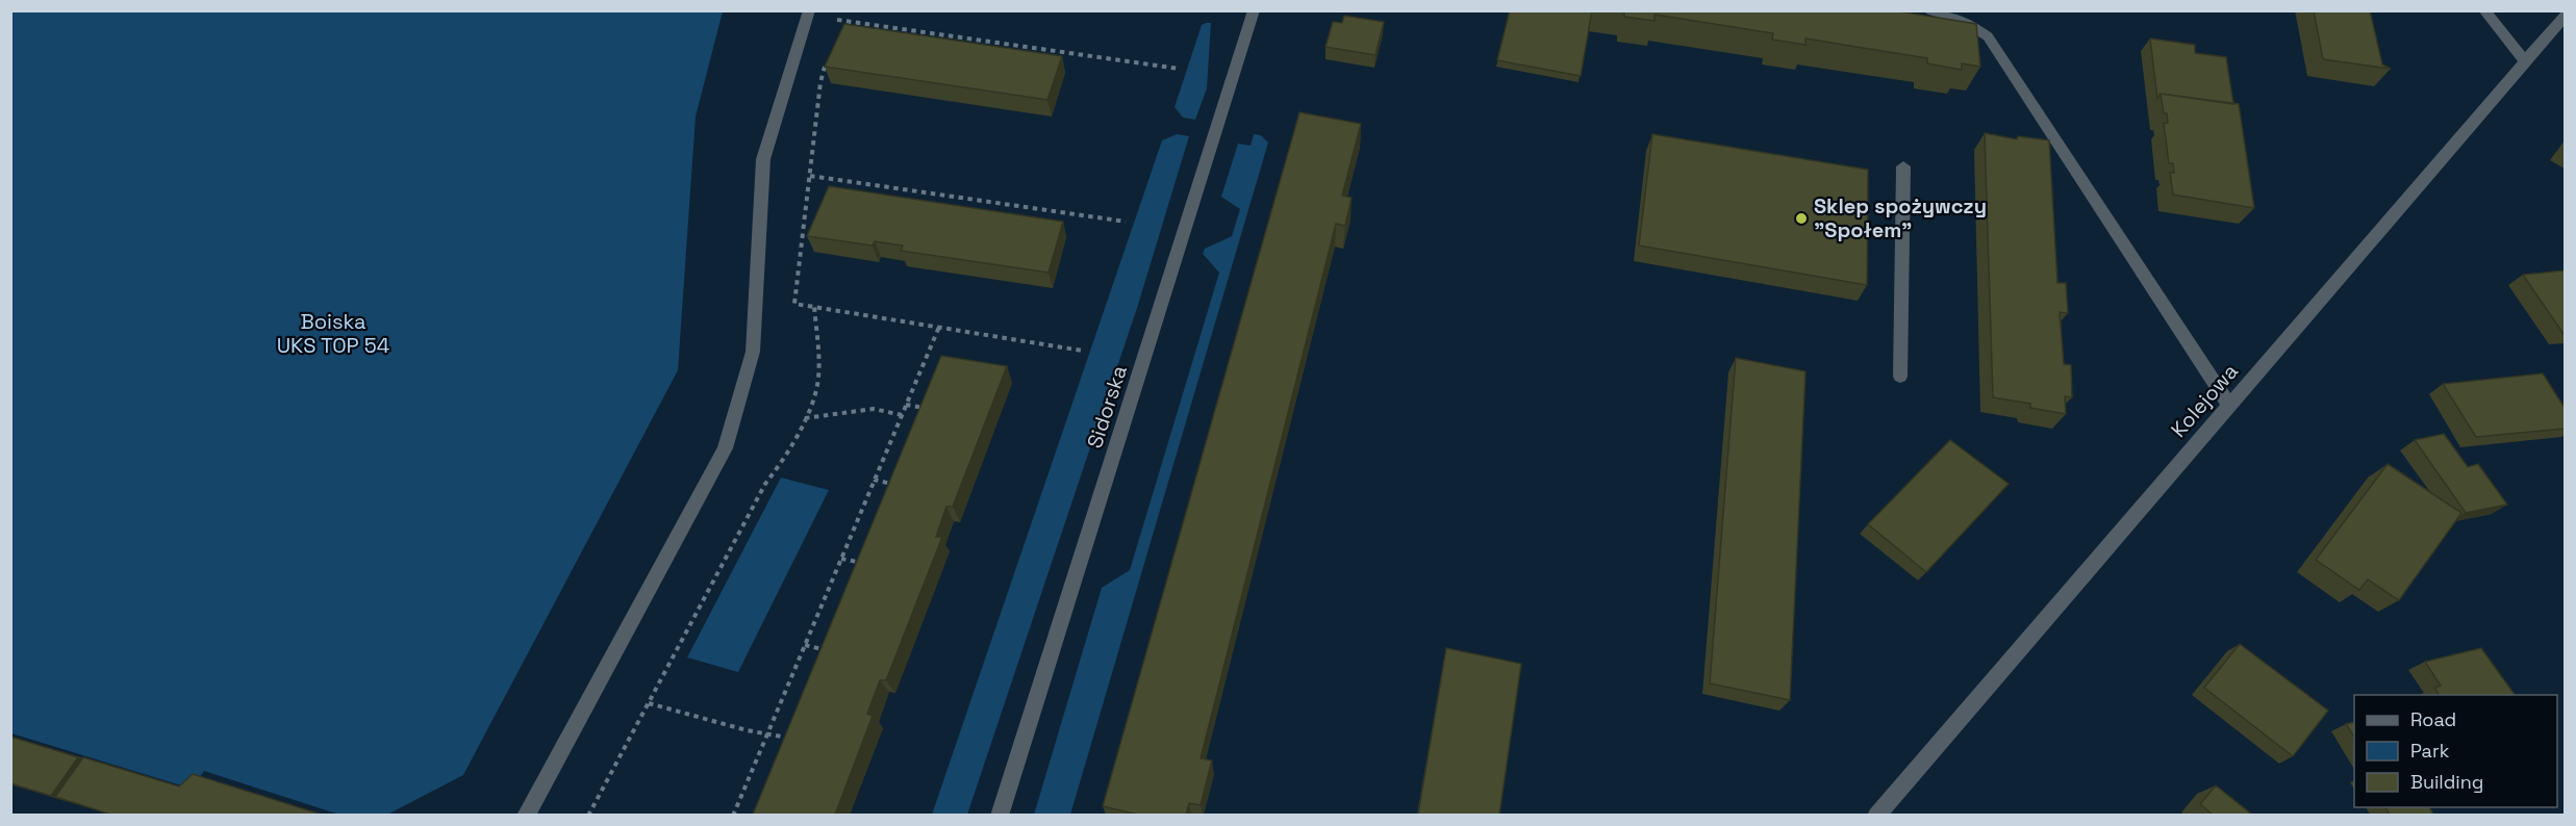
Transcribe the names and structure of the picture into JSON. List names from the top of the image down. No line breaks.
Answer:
{"streets":{"street":["Kolejowa","Sidorska"]},"parks":["Boiska UKS TOP 54"],"places":["Sklep spożywczy \"Społem\""],"legend":["Road","Park","Building"]}
